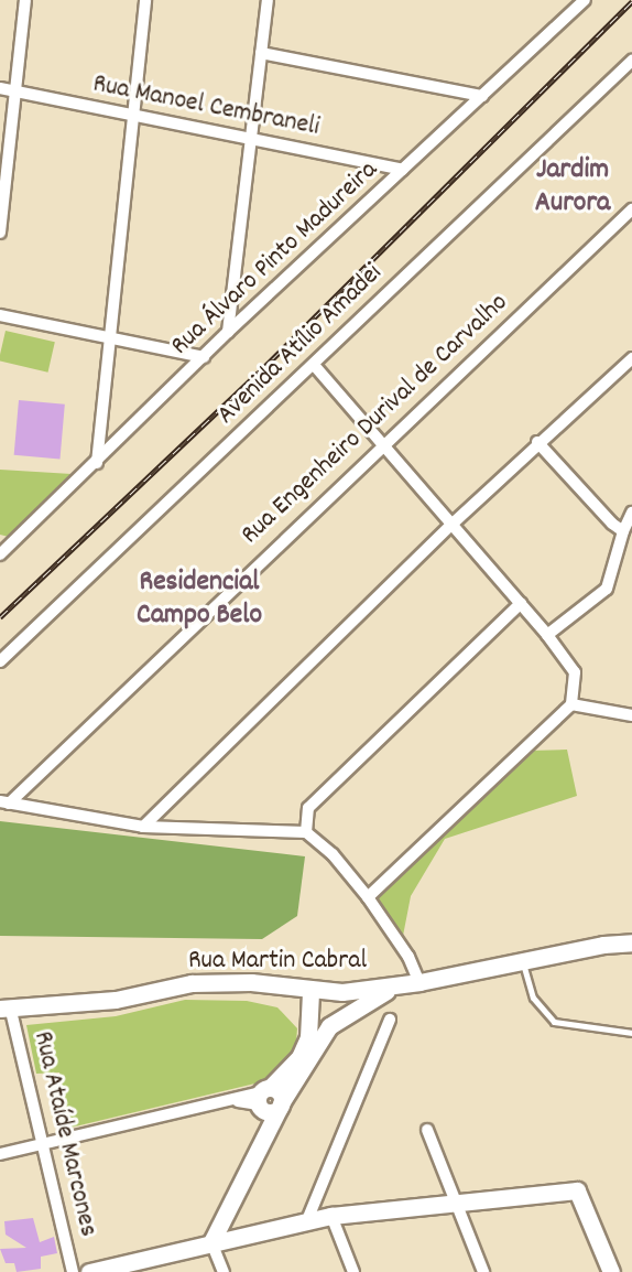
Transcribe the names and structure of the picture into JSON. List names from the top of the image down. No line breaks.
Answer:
{"streets":{"main road":["Rua Martin Cabral"],"street":["Rua Manoel Cembraneli","Rua Álvaro Pinto Madureira","Avenida Atílio Amadei","Rua Engenheiro Durival de Carvalho","Rua Ataíde Marcones"]},"crossings":[["Rua Manoel Cembraneli","Rua Álvaro Pinto Madureira"],["Rua Martin Cabral","Rua Ataíde Marcones"]],"districts":["Jardim Aurora","Residencial Campo Belo"]}
